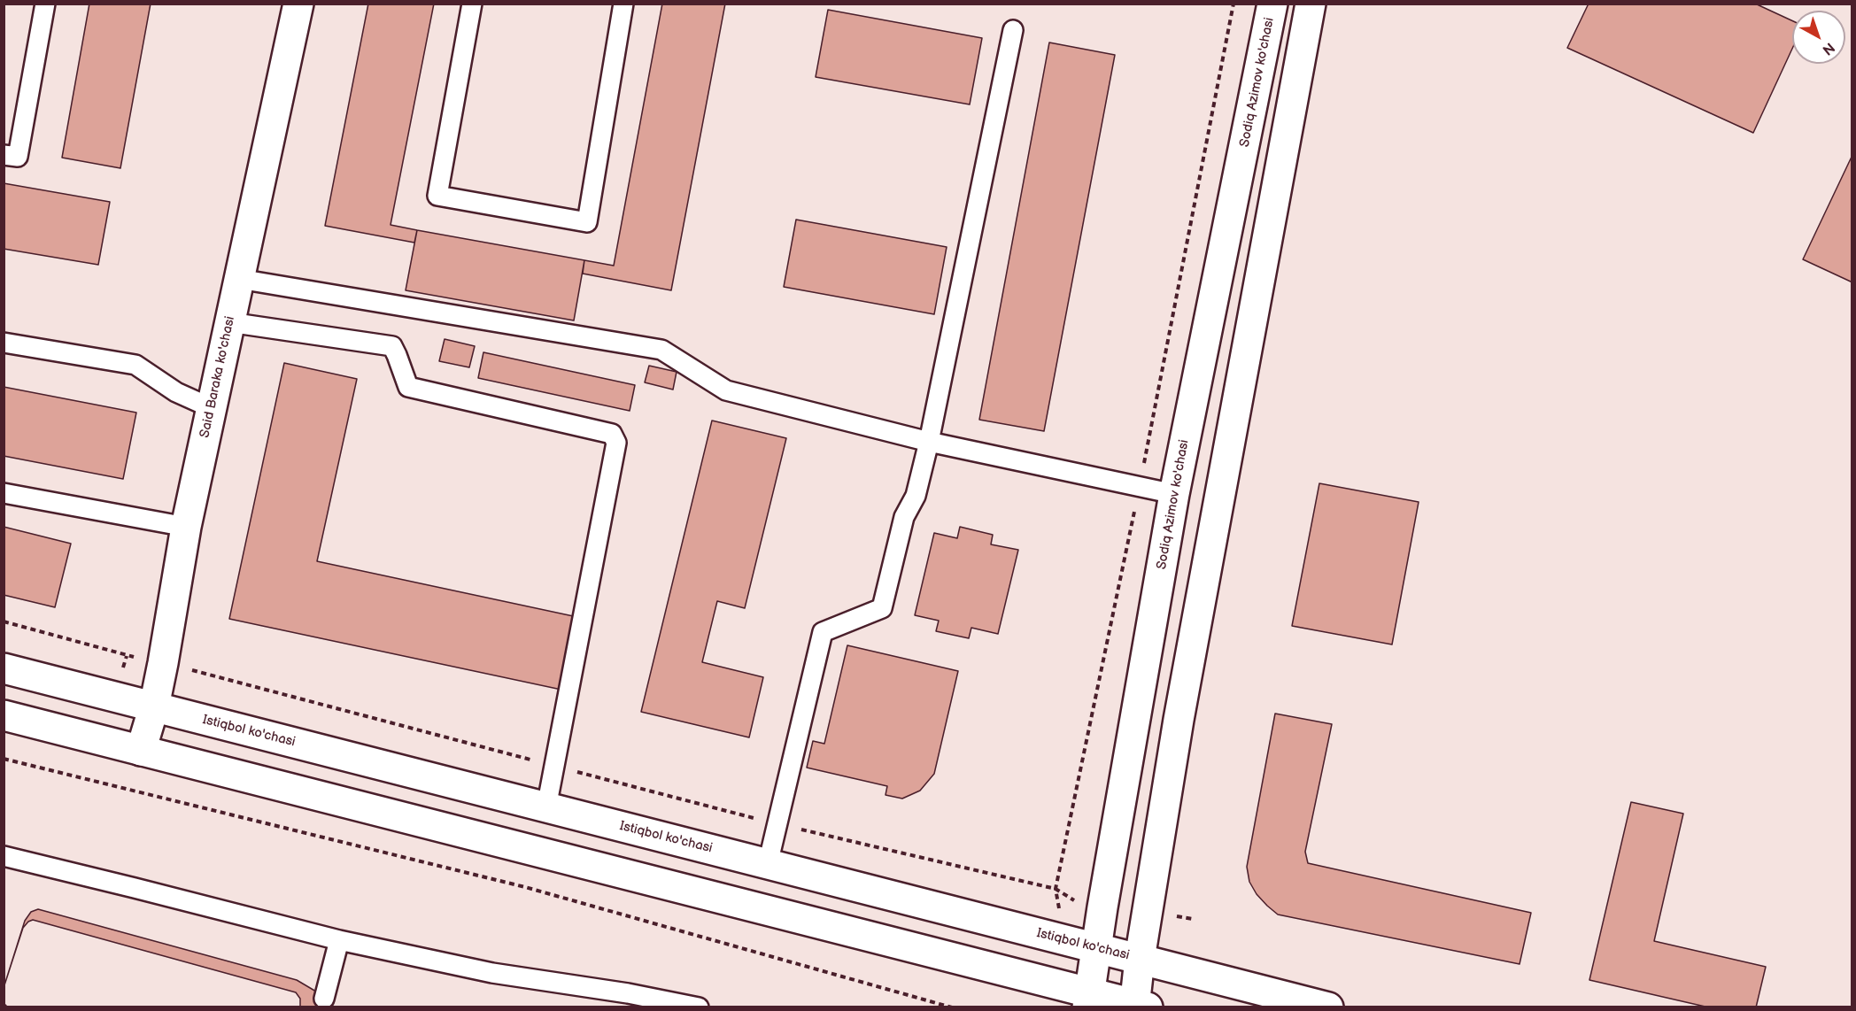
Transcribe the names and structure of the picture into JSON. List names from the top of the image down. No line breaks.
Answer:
{"streets":{"main road":["Sodiq Azimov ko'chasi","Said Baraka ko'chasi","Istiqbol ko'chasi"]},"crossings":[["Sodiq Azimov ko'chasi","Istiqbol ko'chasi"],["Said Baraka ko'chasi","Istiqbol ko'chasi"]],"north":"bottom right"}
